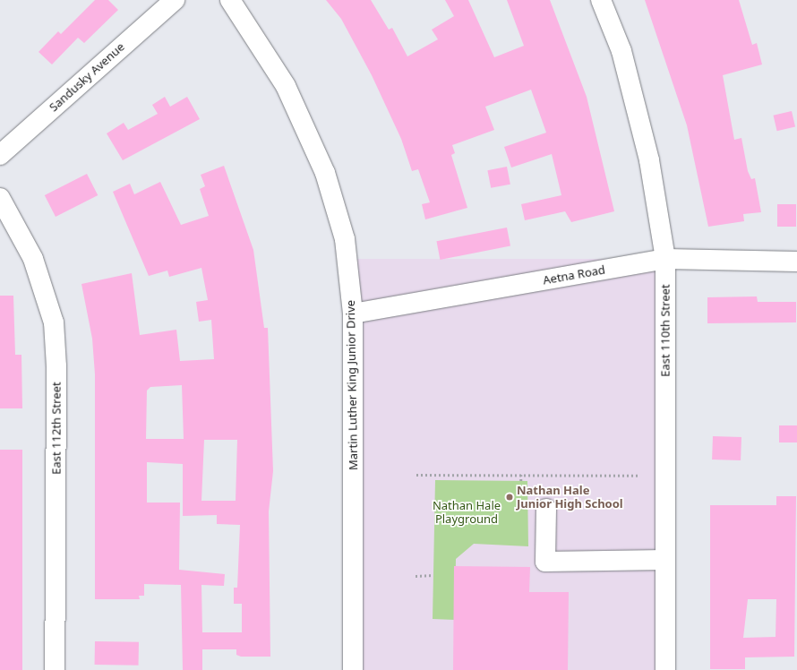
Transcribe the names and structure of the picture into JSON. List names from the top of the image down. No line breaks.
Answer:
{"streets":{"street":["Sandusky Avenue","Aetna Road","East 110th Street","Martin Luther King Junior Drive","East 112th Street"]},"crossings":[["Aetna Road","East 110th Street"],["Aetna Road","Martin Luther King Junior Drive"]],"parks":["Nathan Hale Playground"],"places":["Nathan Hale Junior High School"]}
